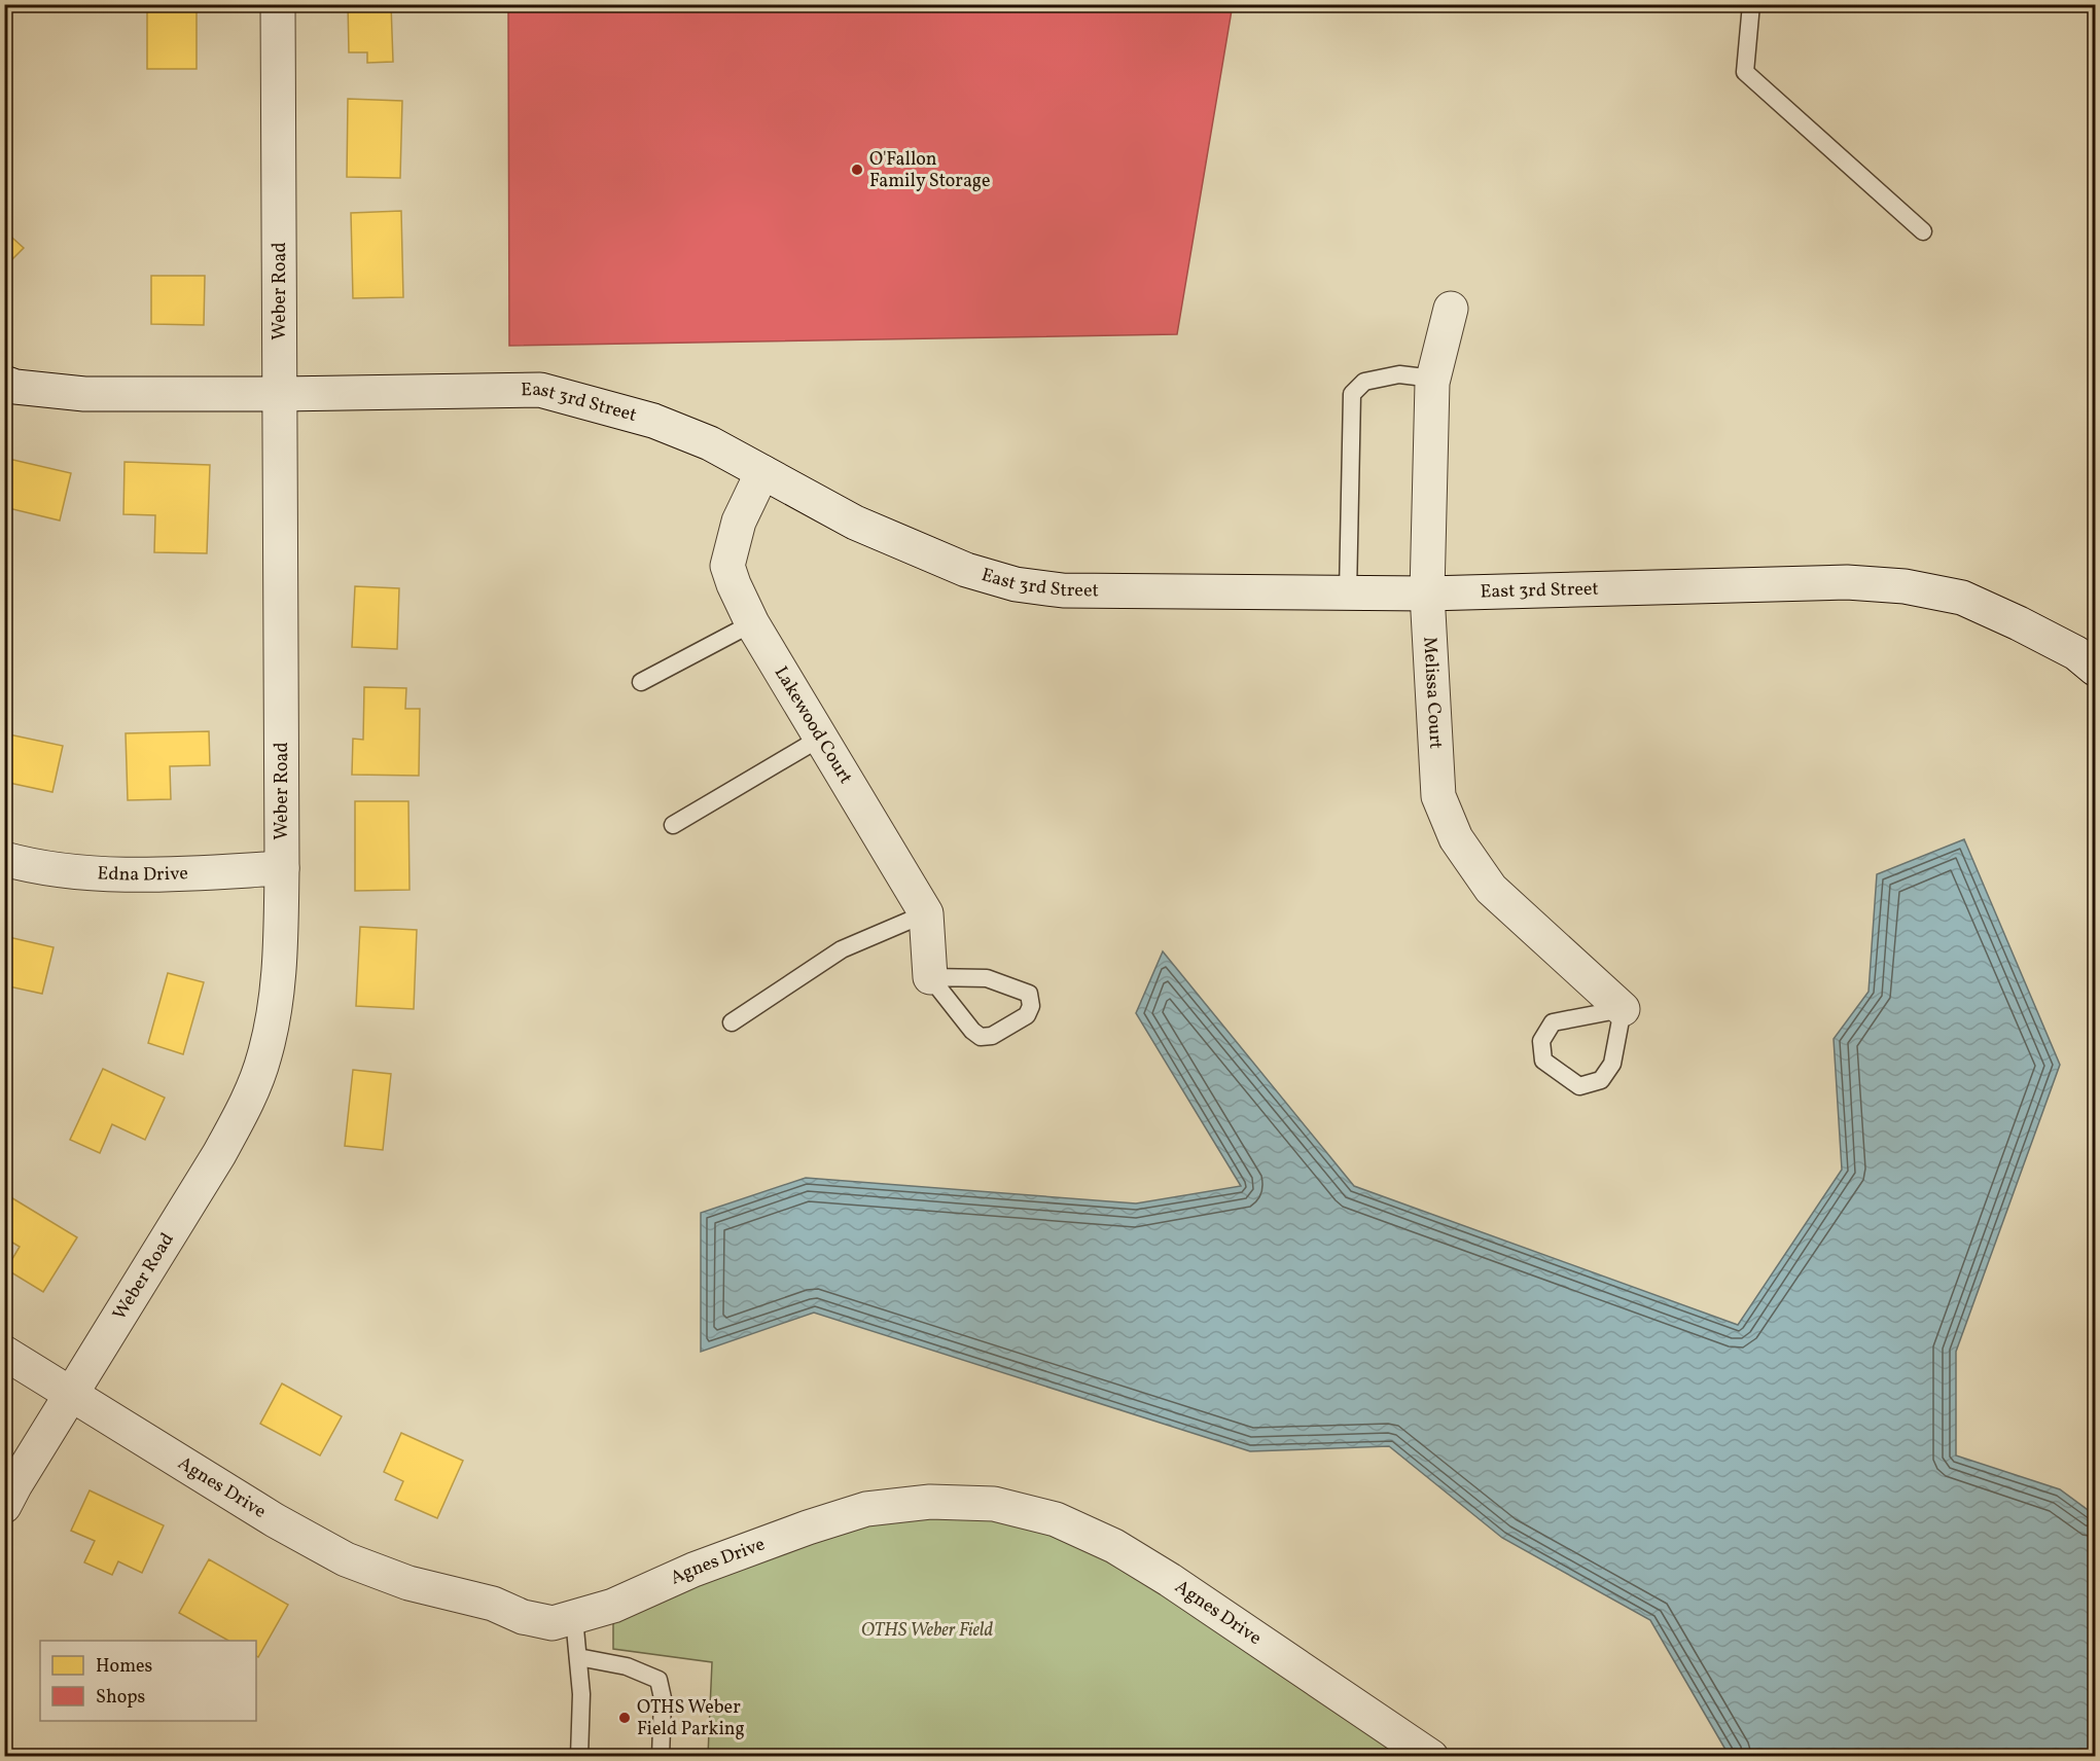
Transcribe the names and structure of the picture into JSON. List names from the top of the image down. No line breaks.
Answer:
{"streets":{"street":["Weber Road","East 3rd Street","Melissa Court","Lakewood Court","Edna Drive","Agnes Drive"]},"crossings":[["Weber Road","East 3rd Street"],["Weber Road","Edna Drive"],["Weber Road","Agnes Drive"],["East 3rd Street","Melissa Court"],["East 3rd Street","Lakewood Court"]],"parks":["OTHS Weber Field"],"places":["O'Fallon Family Storage","OTHS Weber Field Parking"],"legend":["Homes","Shops"]}
